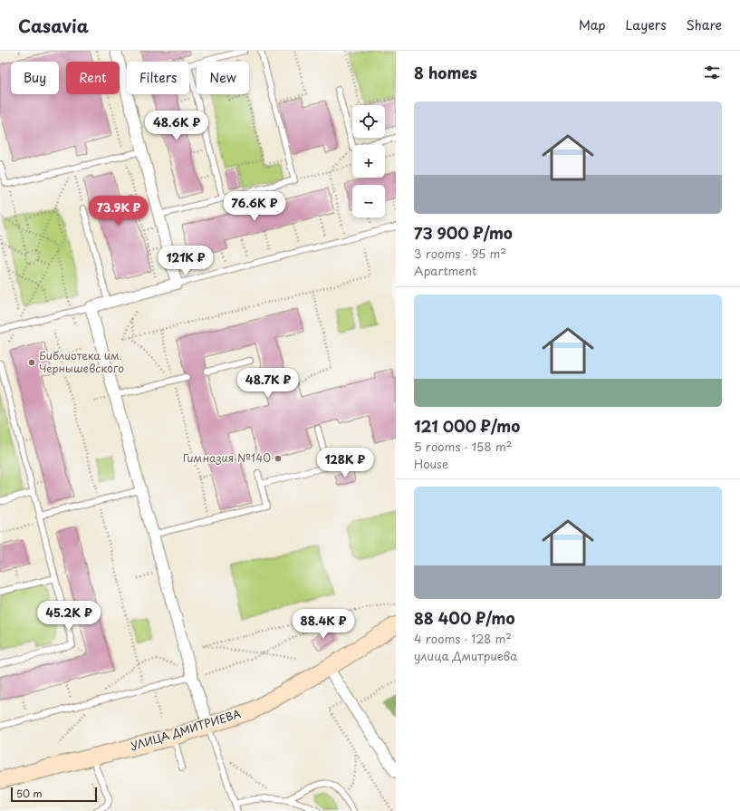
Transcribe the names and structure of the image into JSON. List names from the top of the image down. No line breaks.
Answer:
{"streets":{"main road":["УЛИЦА ДМИТРИЕВА"]},"places":["Библиотека им. Чернышевского","Гимназия №140"],"scale_bar":"50 m","page":{"header":"Casavia","nav":["Map","Layers","Share"],"heading":"8 homes","chip":["Buy","Rent","Filters","New"],"list":[{"name":"73 900 ₽/mo","note":"3 rooms · 95 m² · Apartment"},{"name":"121 000 ₽/mo","note":"5 rooms · 158 m² · House"},{"name":"88 400 ₽/mo","note":"4 rooms · 128 m² · улица Дмитриева"}],"map_buttons":["+","−"],"price":["48.6K ₽","76.6K ₽","73.9K ₽","121K ₽","48.7K ₽","128K ₽","45.2K ₽","88.4K ₽"],"scale":"50 m"}}
